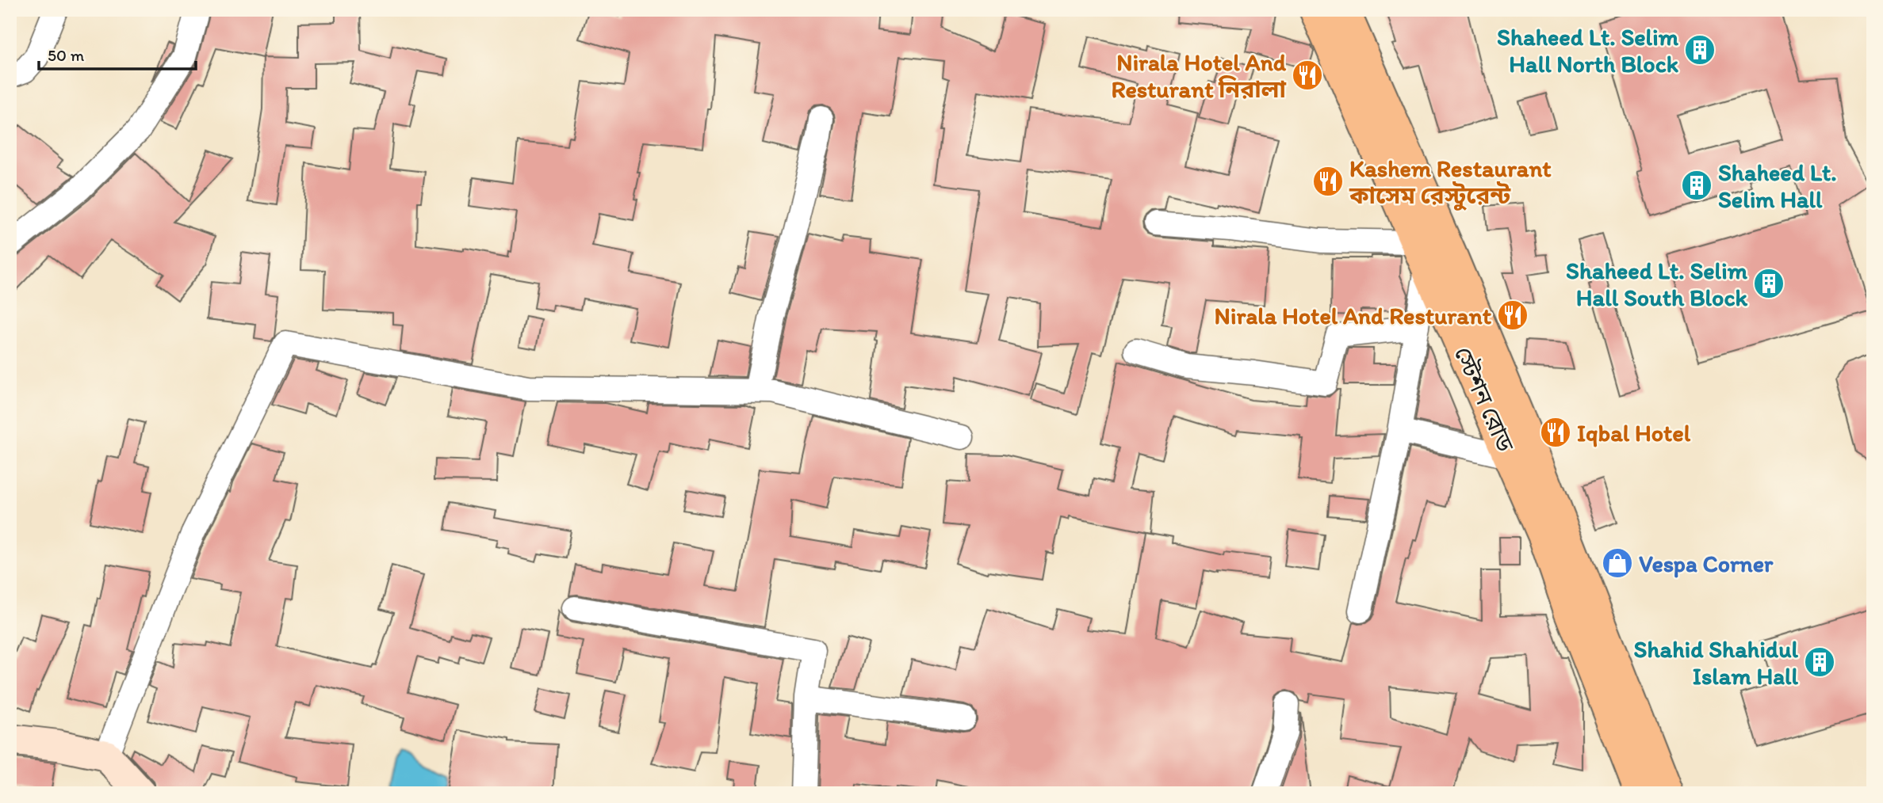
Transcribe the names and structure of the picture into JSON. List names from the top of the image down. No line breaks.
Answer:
{"streets":{"main road":["স্টেশন রোড"]},"places":{"building":["Shaheed Lt. Selim Hall North Block","Shaheed Lt. Selim Hall","Shaheed Lt. Selim Hall South Block","Shahid Shahidul Islam Hall"],"restaurant":["Nirala Hotel And Resturant নিরালা","Kashem Restaurant কাসেম রেস্টুরেন্ট","Nirala Hotel And Resturant","Iqbal Hotel"],"shop":["Vespa Corner"]},"scale_bar":"50 m"}
